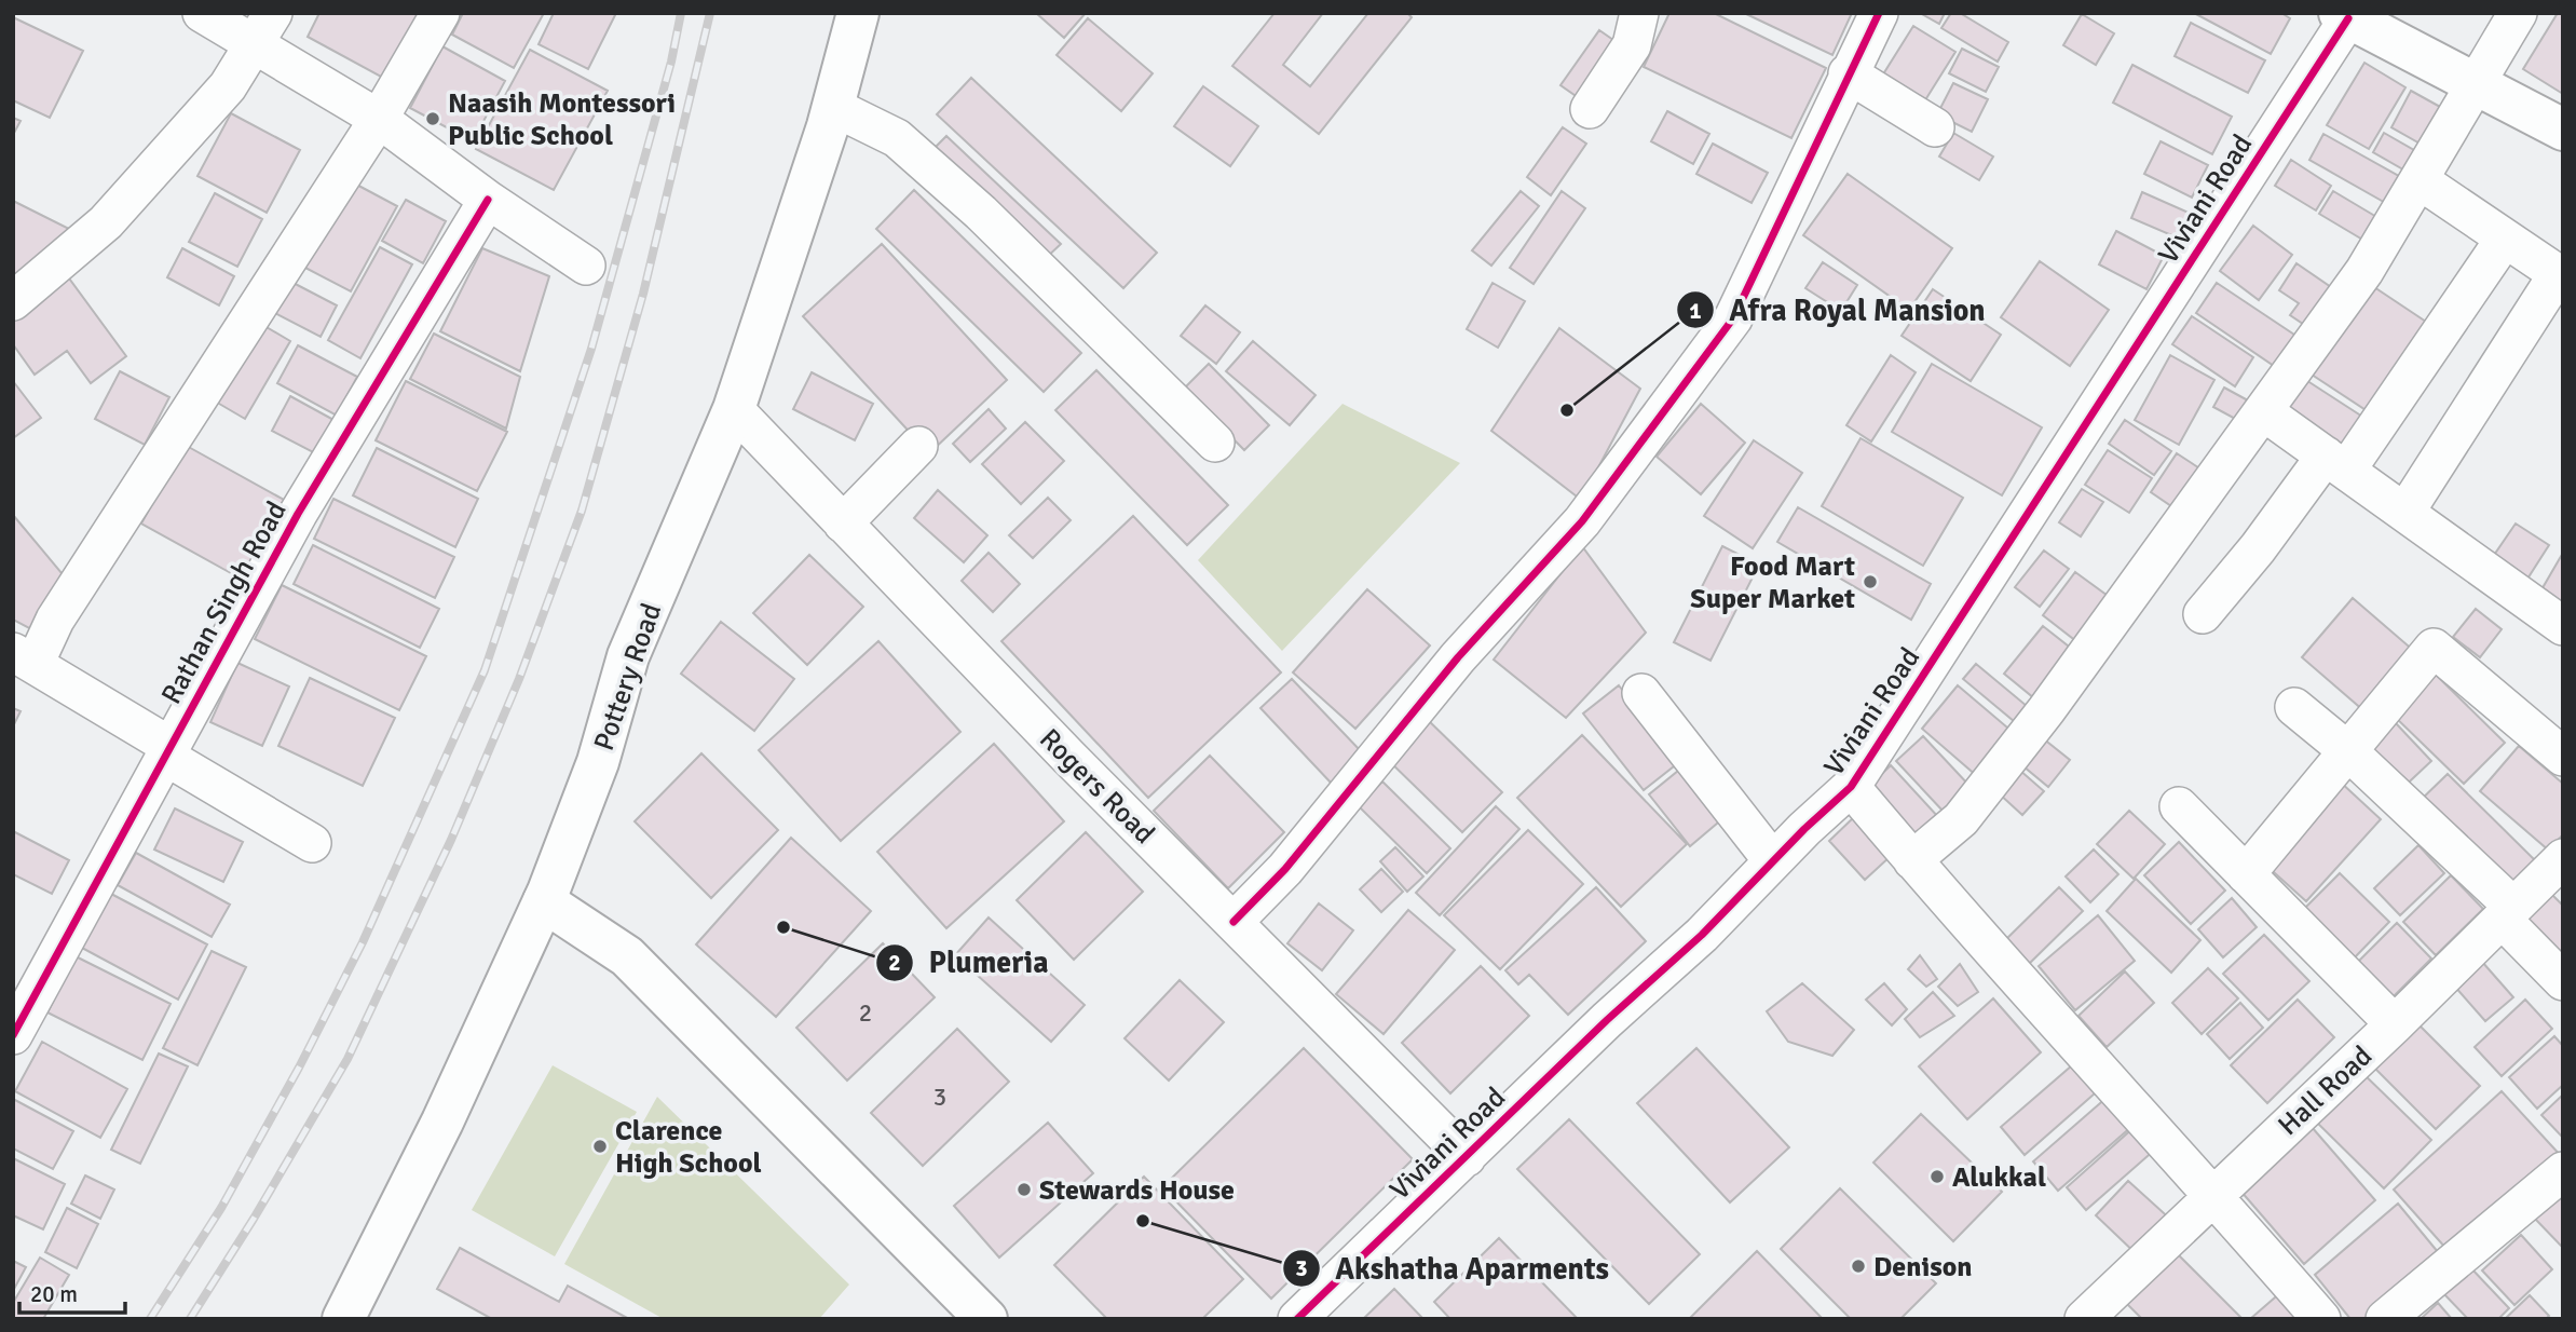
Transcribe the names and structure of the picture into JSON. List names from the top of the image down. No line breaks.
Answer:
{"streets":{"main road":["Pottery Road"],"street":["Viviani Road","Rathan Singh Road","Rogers Road","Hall Road"]},"crossings":[["Viviani Road","Rogers Road"],["Pottery Road","Rogers Road"]],"places":["Naasih Montessori Public School","Afra Royal Mansion","Food Mart Super Market","Plumeria","Clarence High School","Alukkal","Stewards House","Akshatha Aparments","Denison"],"house_numbers":["2","3"],"scale_bar":"20 m"}
